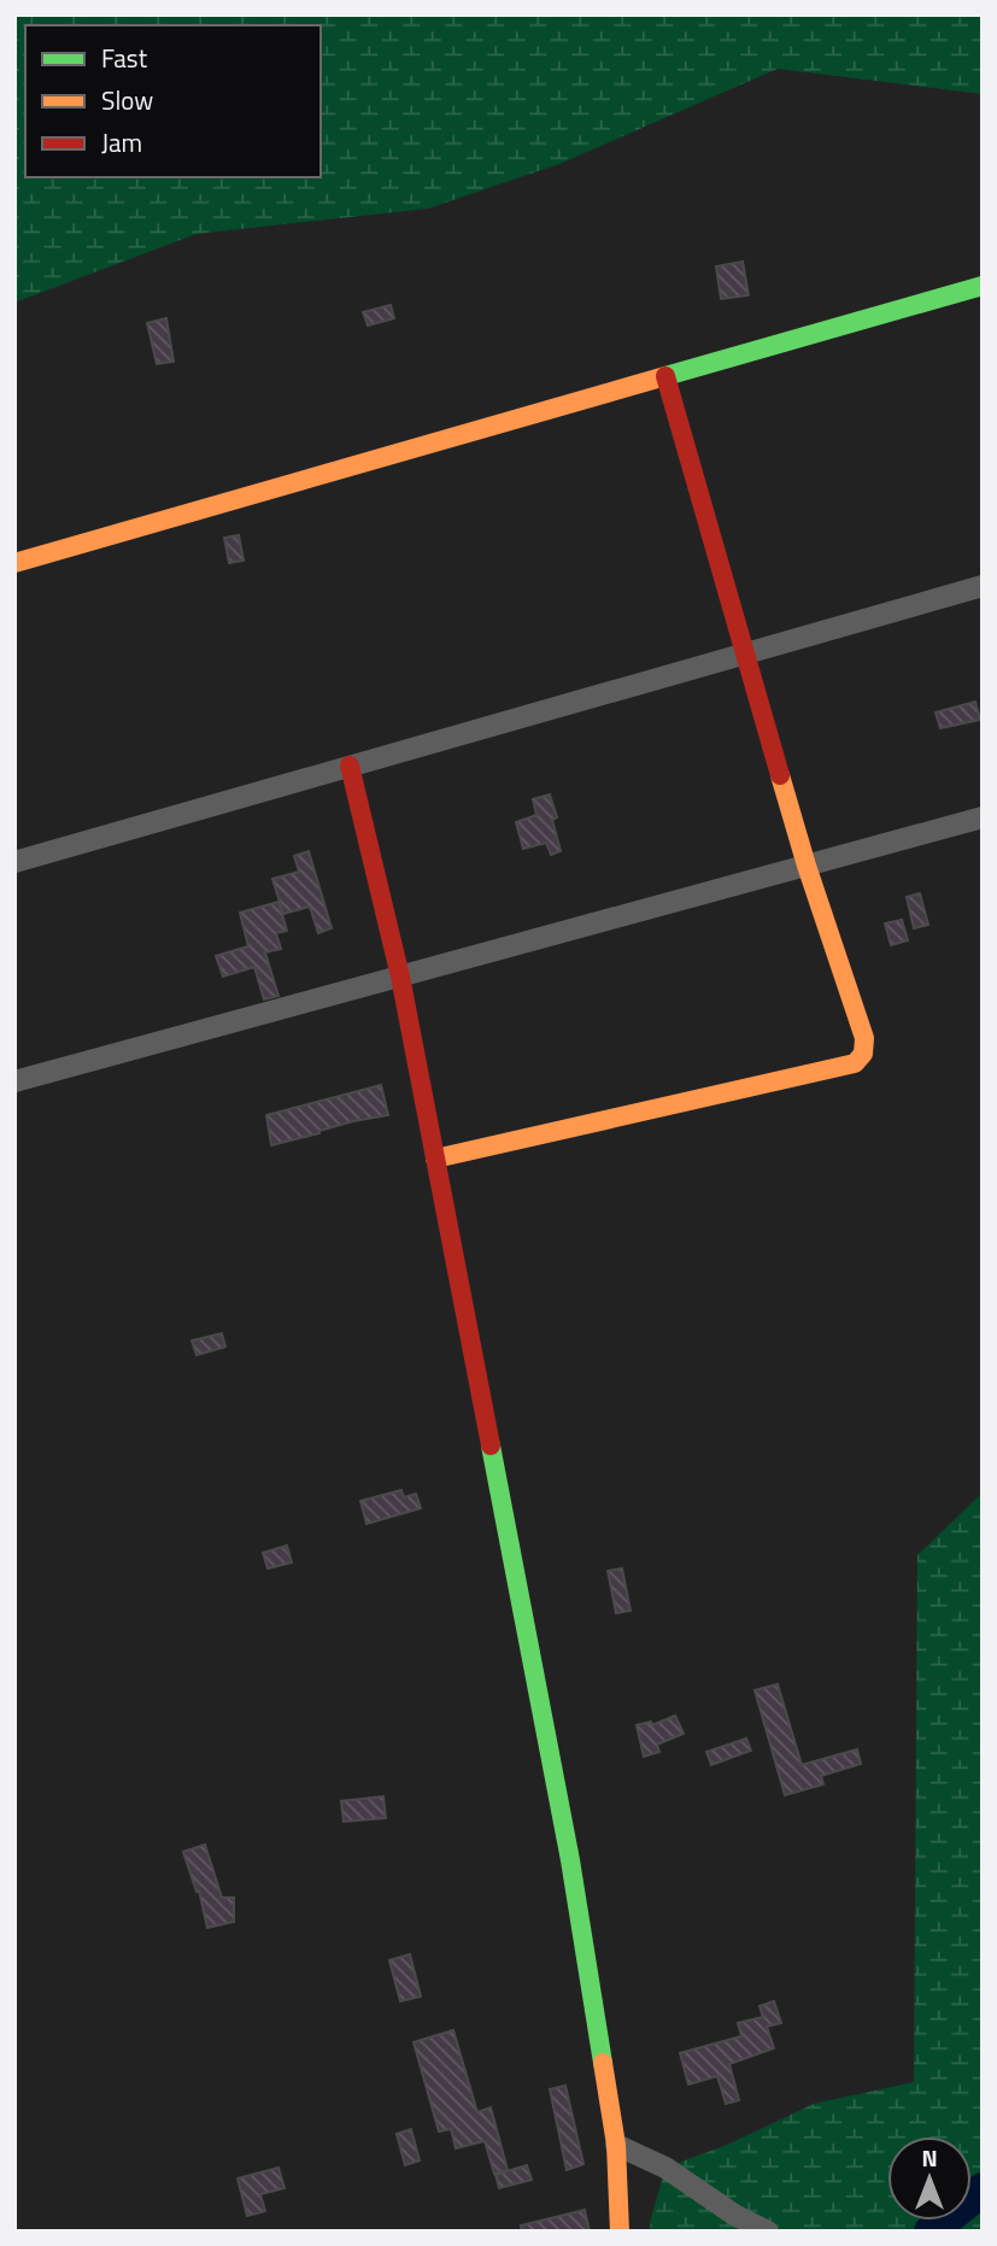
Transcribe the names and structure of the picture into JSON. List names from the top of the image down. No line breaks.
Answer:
{"legend":["Fast","Slow","Jam"],"north":"top"}
